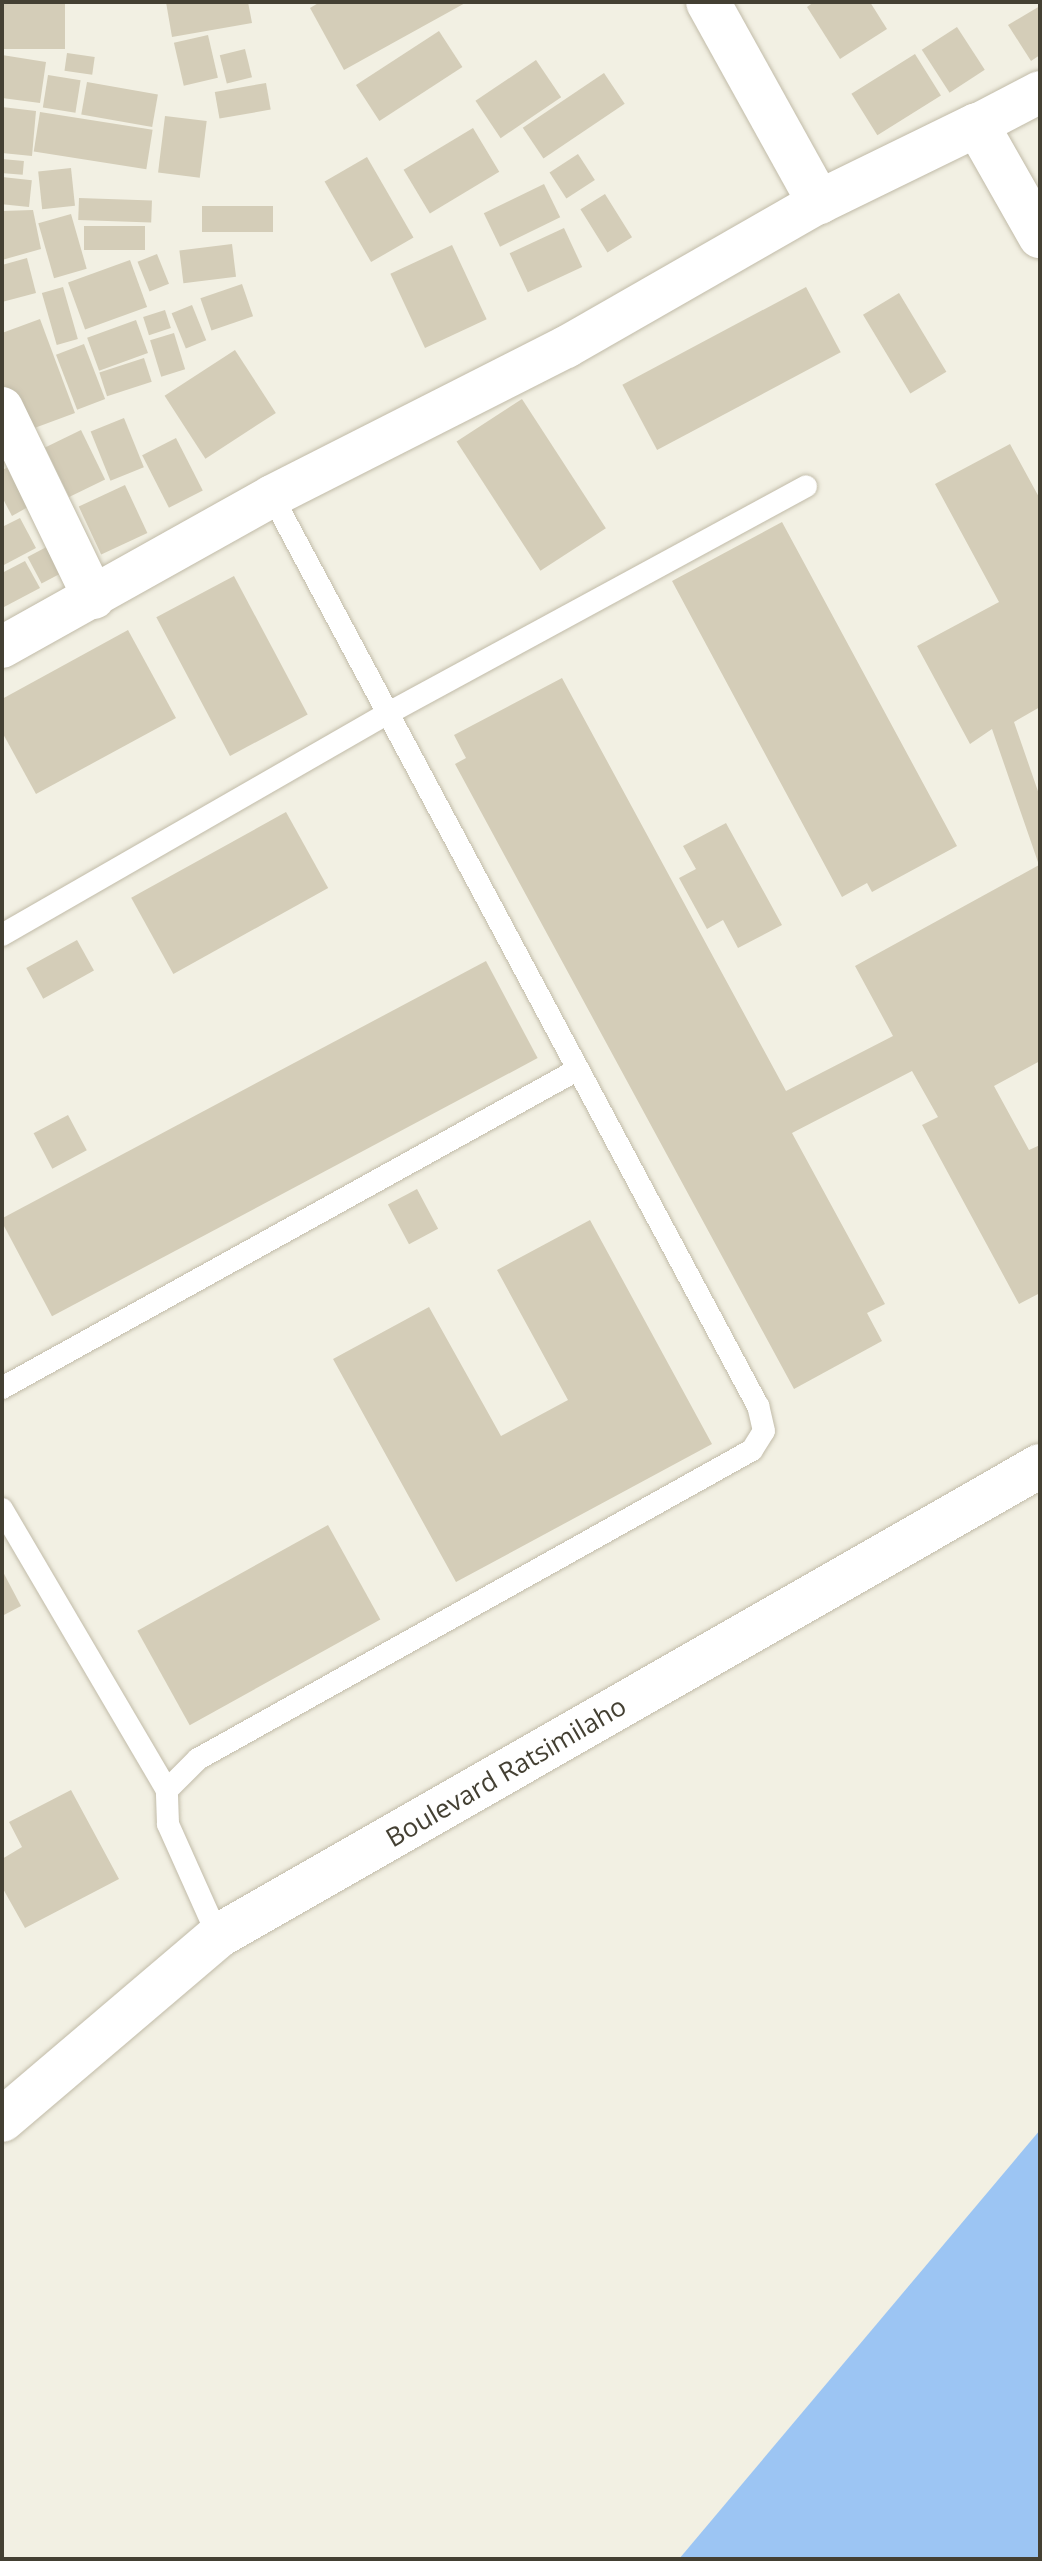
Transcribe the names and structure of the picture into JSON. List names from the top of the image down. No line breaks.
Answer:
{"streets":{"street":["Boulevard Ratsimilaho"]}}
